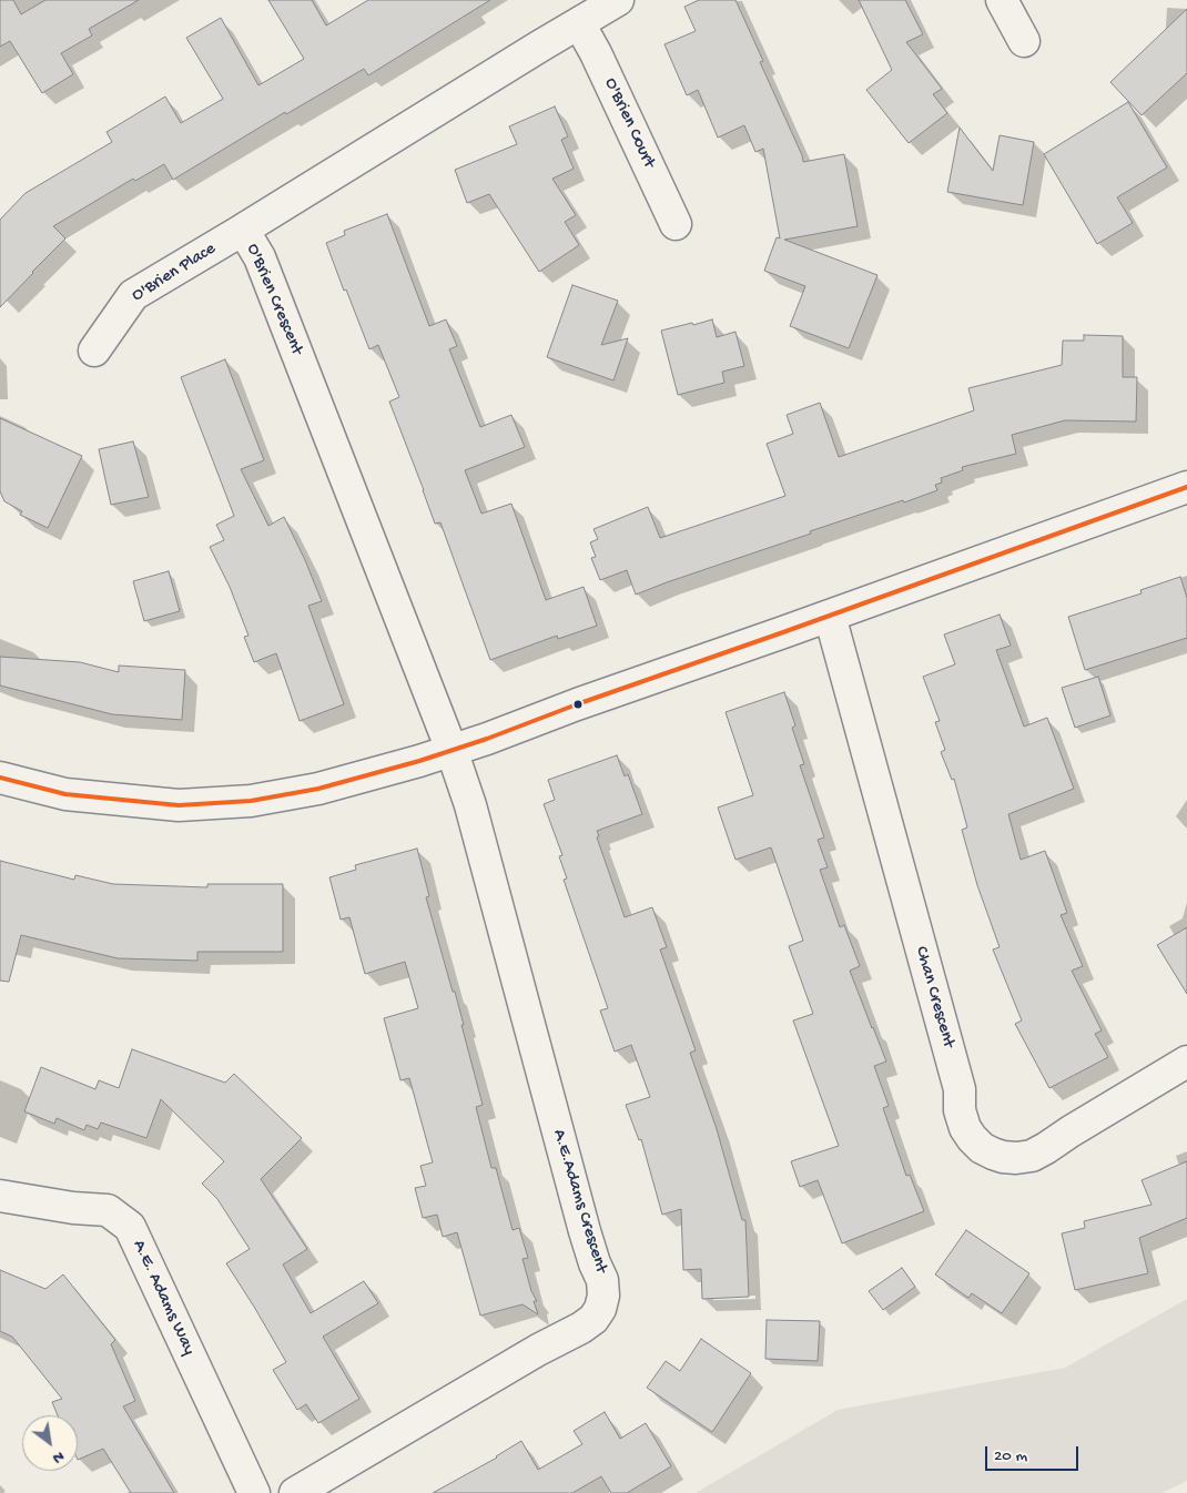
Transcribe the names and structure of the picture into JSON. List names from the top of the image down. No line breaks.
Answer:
{"streets":{"street":["O'Brien Court","O'Brien Place","O'Brien Crescent","Chan Crescent","A.E.Adams Crescent","A.E. Adams Way"]},"crossings":[["O'Brien Court","O'Brien Crescent"],["O'Brien Place","O'Brien Crescent"],["O'Brien Crescent","A.E.Adams Crescent"]],"scale_bar":"20 m","north":"bottom right"}
